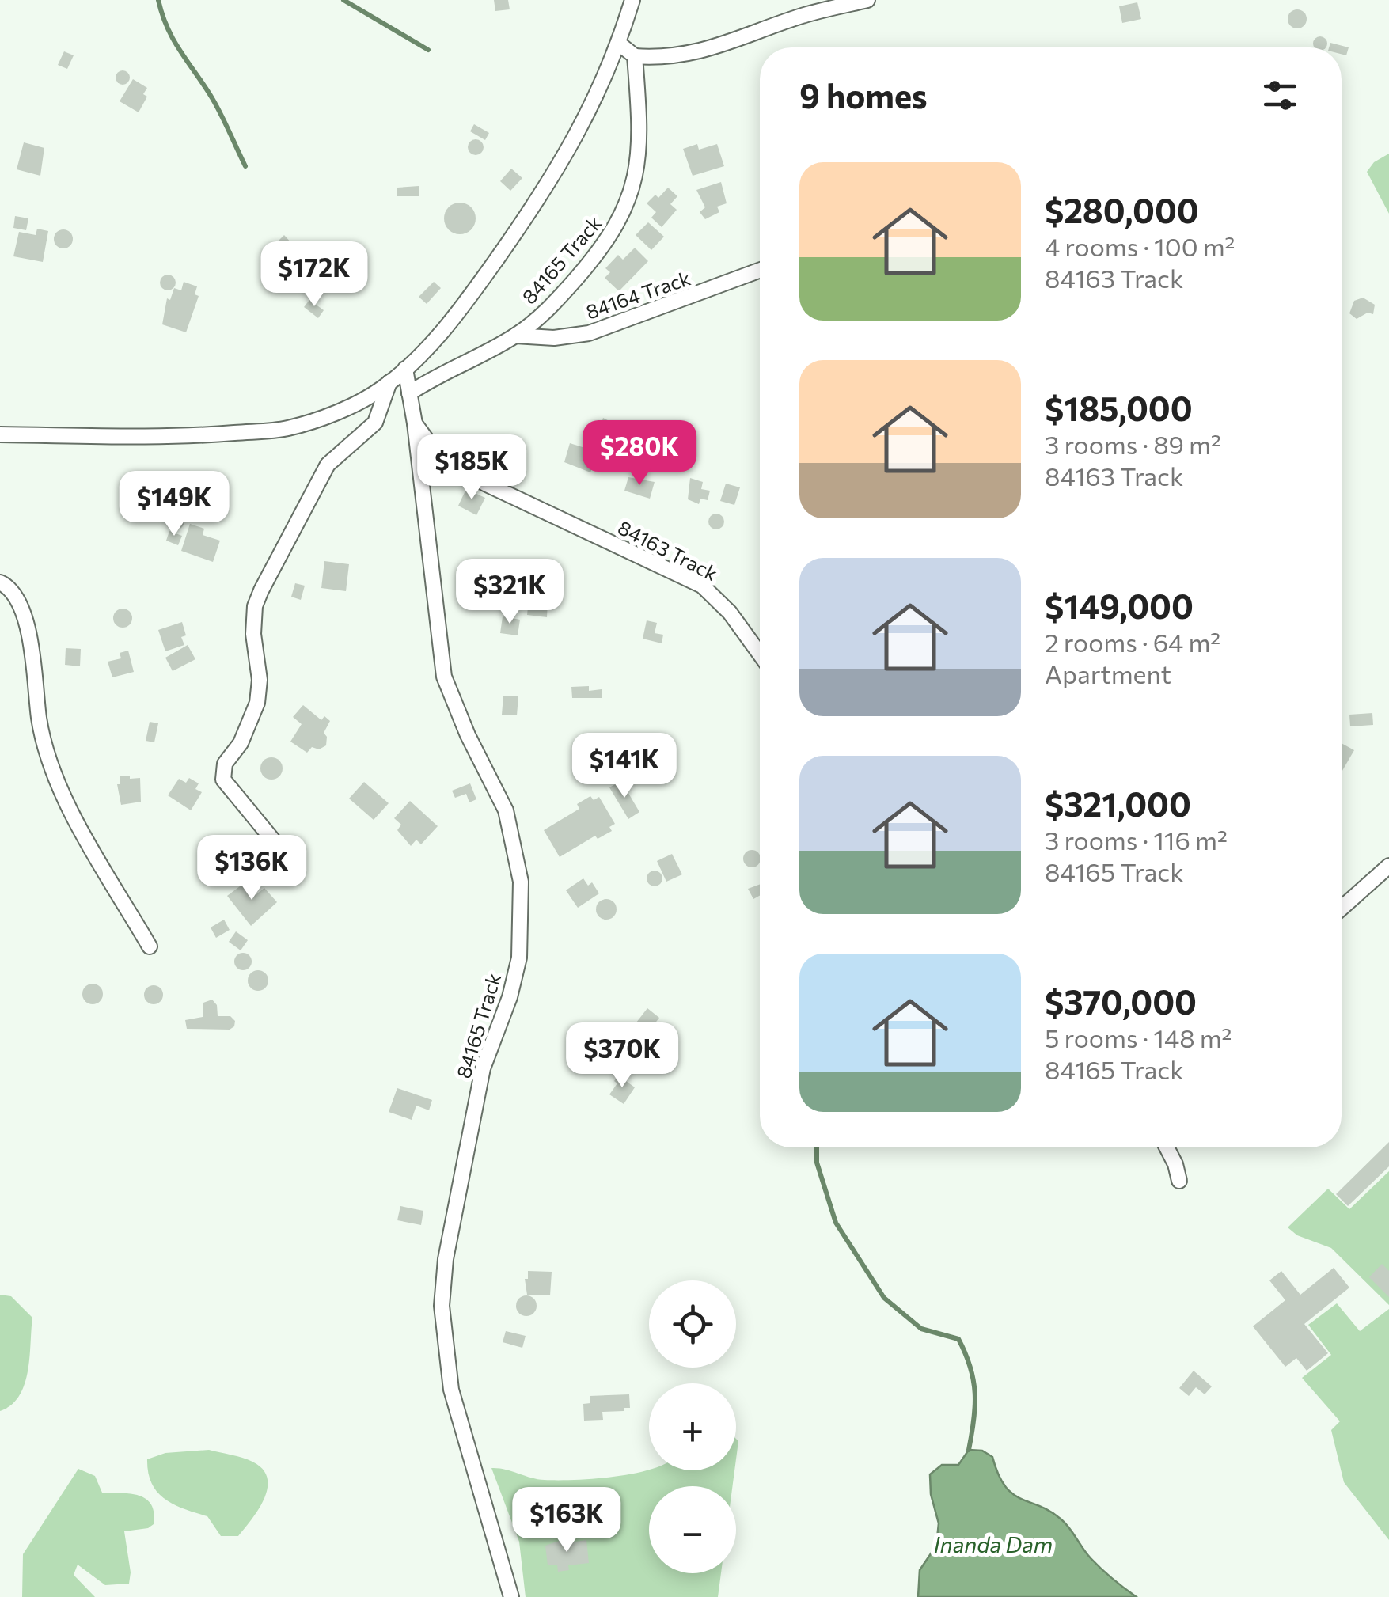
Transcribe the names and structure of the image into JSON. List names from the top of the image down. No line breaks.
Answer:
{"streets":{"street":["84165 Track","84164 Track","84163 Track"]},"crossings":[["84165 Track","84164 Track"],["84165 Track","84163 Track"]],"water":["Inanda Dam"],"page":{"heading":"9 homes","list":[{"name":"$280,000","note":"4 rooms · 100 m² · 84163 Track"},{"name":"$185,000","note":"3 rooms · 89 m² · 84163 Track"},{"name":"$149,000","note":"2 rooms · 64 m² · Apartment"},{"name":"$321,000","note":"3 rooms · 116 m² · 84165 Track"},{"name":"$370,000","note":"5 rooms · 148 m² · 84165 Track"}],"price":["$172K","$280K","$185K","$149K","$321K","$141K","$136K","$370K","$163K"],"map_buttons":["+","−"]}}
